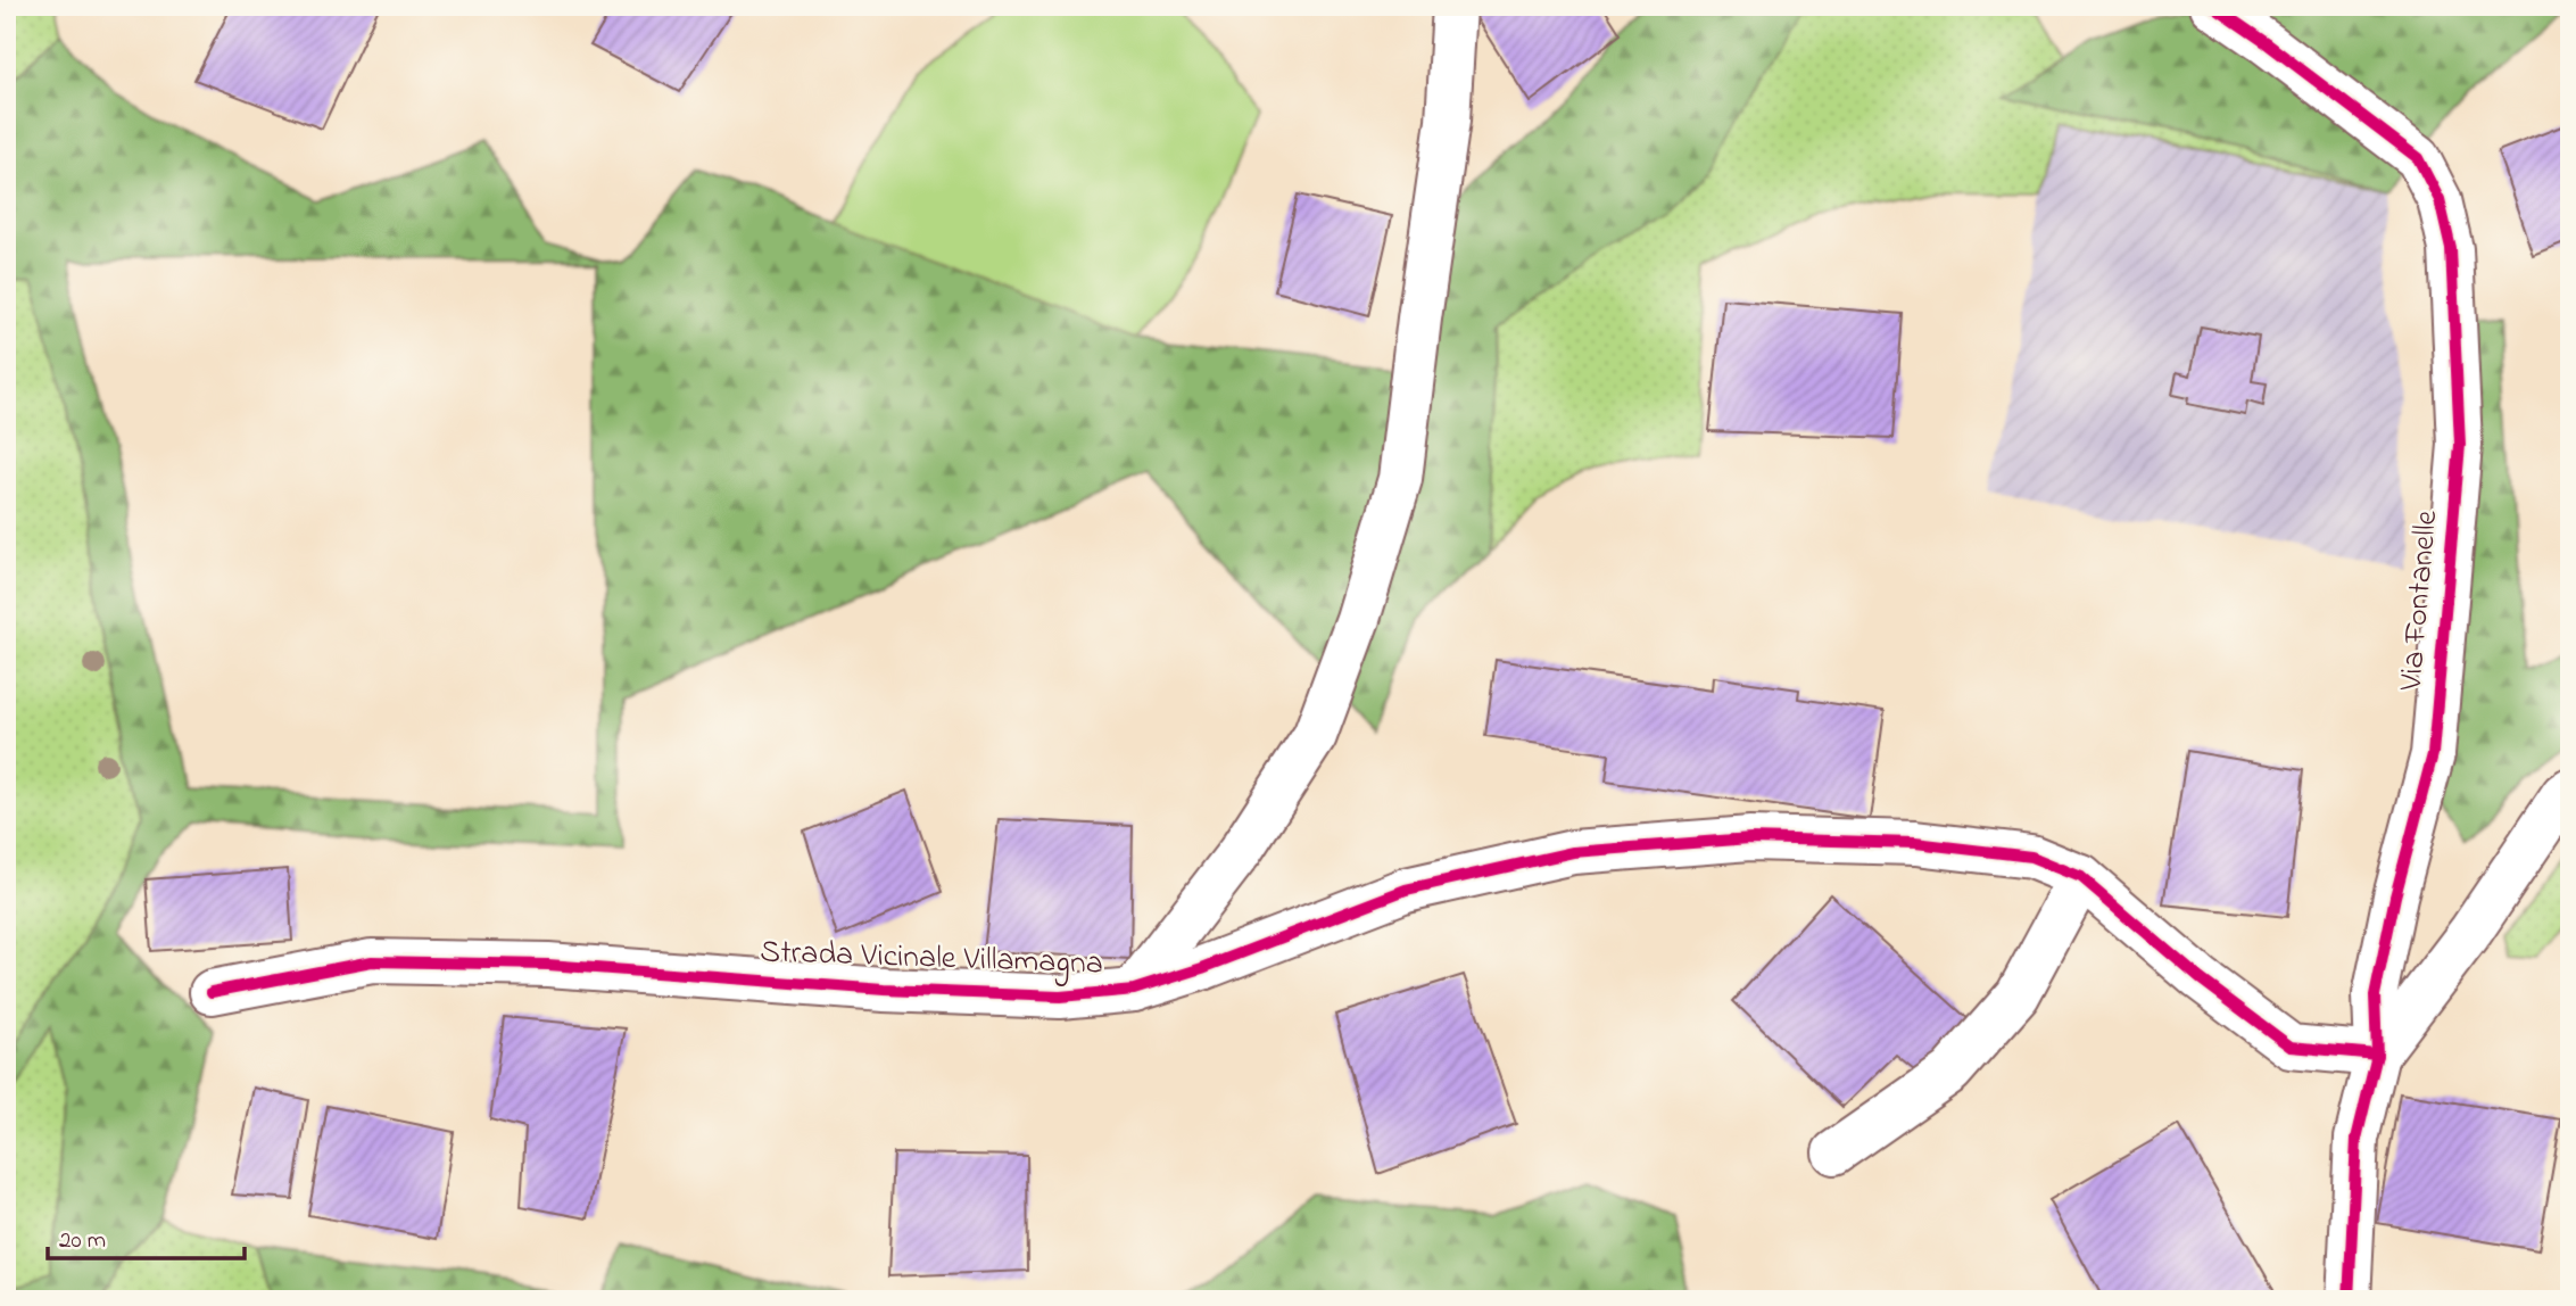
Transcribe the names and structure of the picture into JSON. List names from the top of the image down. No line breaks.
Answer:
{"streets":{"street":["Via Fontanelle","Strada Vicinale Villamagna"]},"crossings":[["Via Fontanelle","Strada Vicinale Villamagna"]],"scale_bar":"20 m"}
